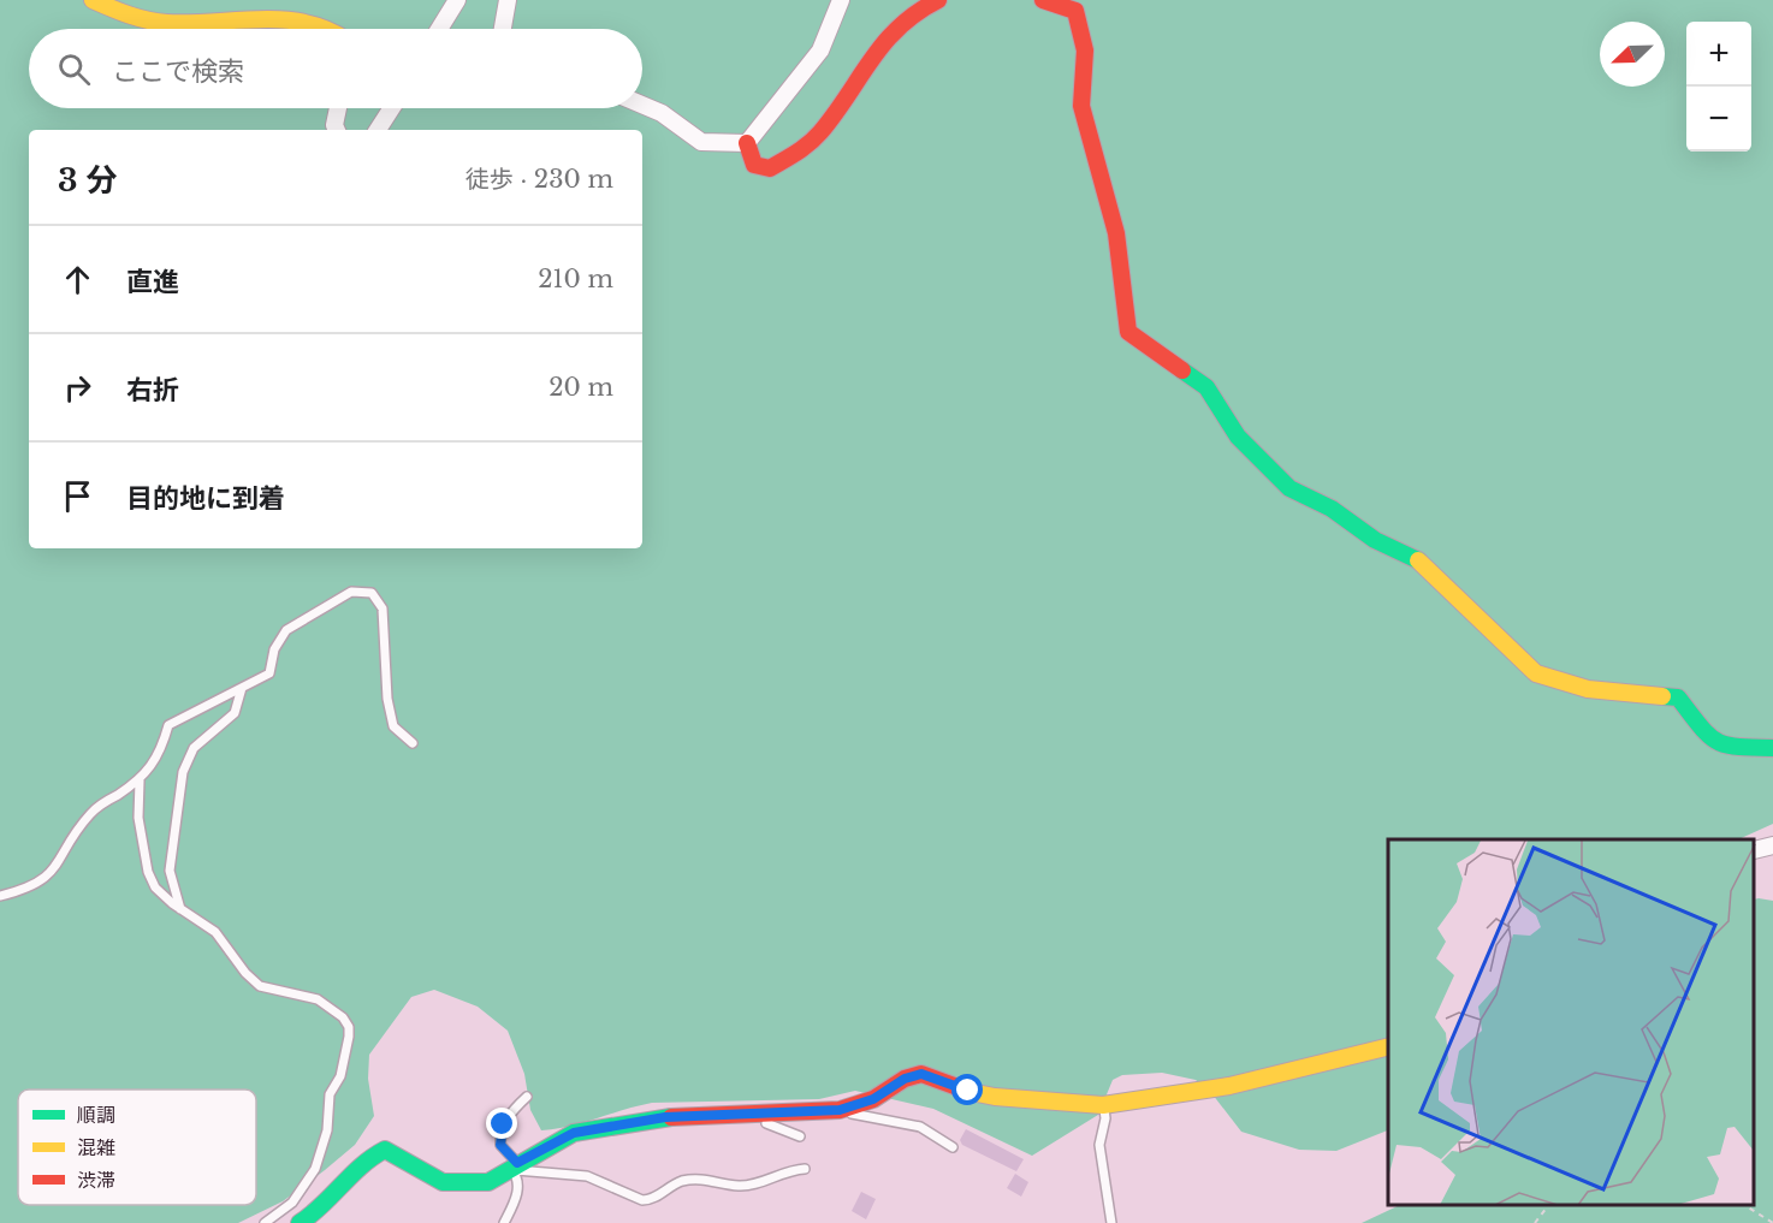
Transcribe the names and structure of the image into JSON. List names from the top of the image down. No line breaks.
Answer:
{"legend":["順調","混雑","渋滞"],"north":"bottom left","page":{"map_buttons":["+","−"],"search":"ここで検索","heading":["3 分","徒歩 · 230 m"],"list":[["直進","210 m"],["右折","20 m"],"目的地に到着"]}}
